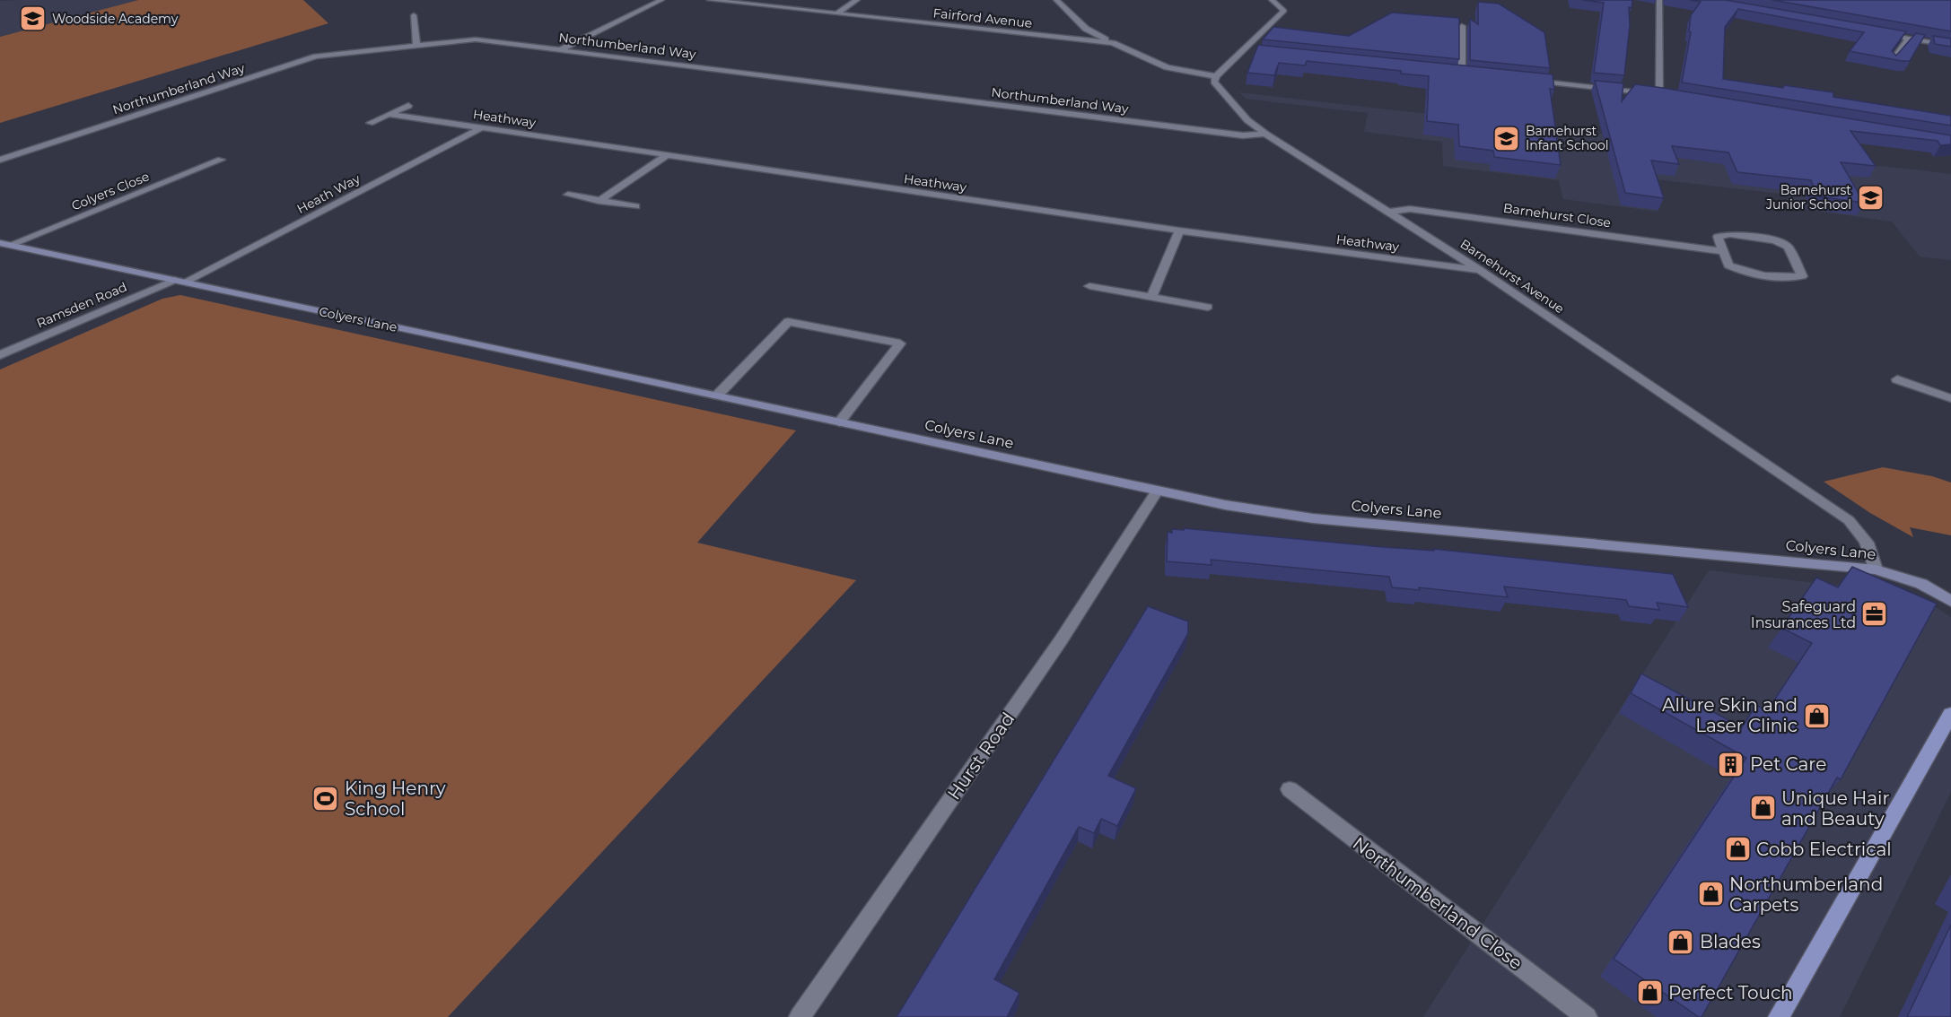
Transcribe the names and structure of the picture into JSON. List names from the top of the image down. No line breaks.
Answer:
{"streets":{"street":["Fairford Avenue","Northumberland Way","Heathway","Colyers Close","Heath Way","Barnehurst Close","Barnehurst Avenue","Ramsden Road","Colyers Lane","Hurst Road","Northumberland Close"]},"crossings":[["Fairford Avenue","Barnehurst Avenue"],["Northumberland Way","Barnehurst Avenue"],["Heathway","Heath Way"],["Heathway","Barnehurst Avenue"],["Colyers Close","Colyers Lane"],["Heath Way","Ramsden Road"],["Heath Way","Colyers Lane"],["Barnehurst Close","Barnehurst Avenue"],["Barnehurst Avenue","Colyers Lane"],["Ramsden Road","Colyers Lane"],["Colyers Lane","Hurst Road"]],"places":{"school or university":["Woodside Academy","Barnehurst Infant School","Barnehurst Junior School"],"office":["Safeguard Insurances Ltd"],"shop":["Allure Skin and Laser Clinic","Unique Hair and Beauty","Cobb Electrical","Northumberland Carpets","Blades","Perfect Touch"],"building":["Pet Care"],"sports":["King Henry School"]}}
